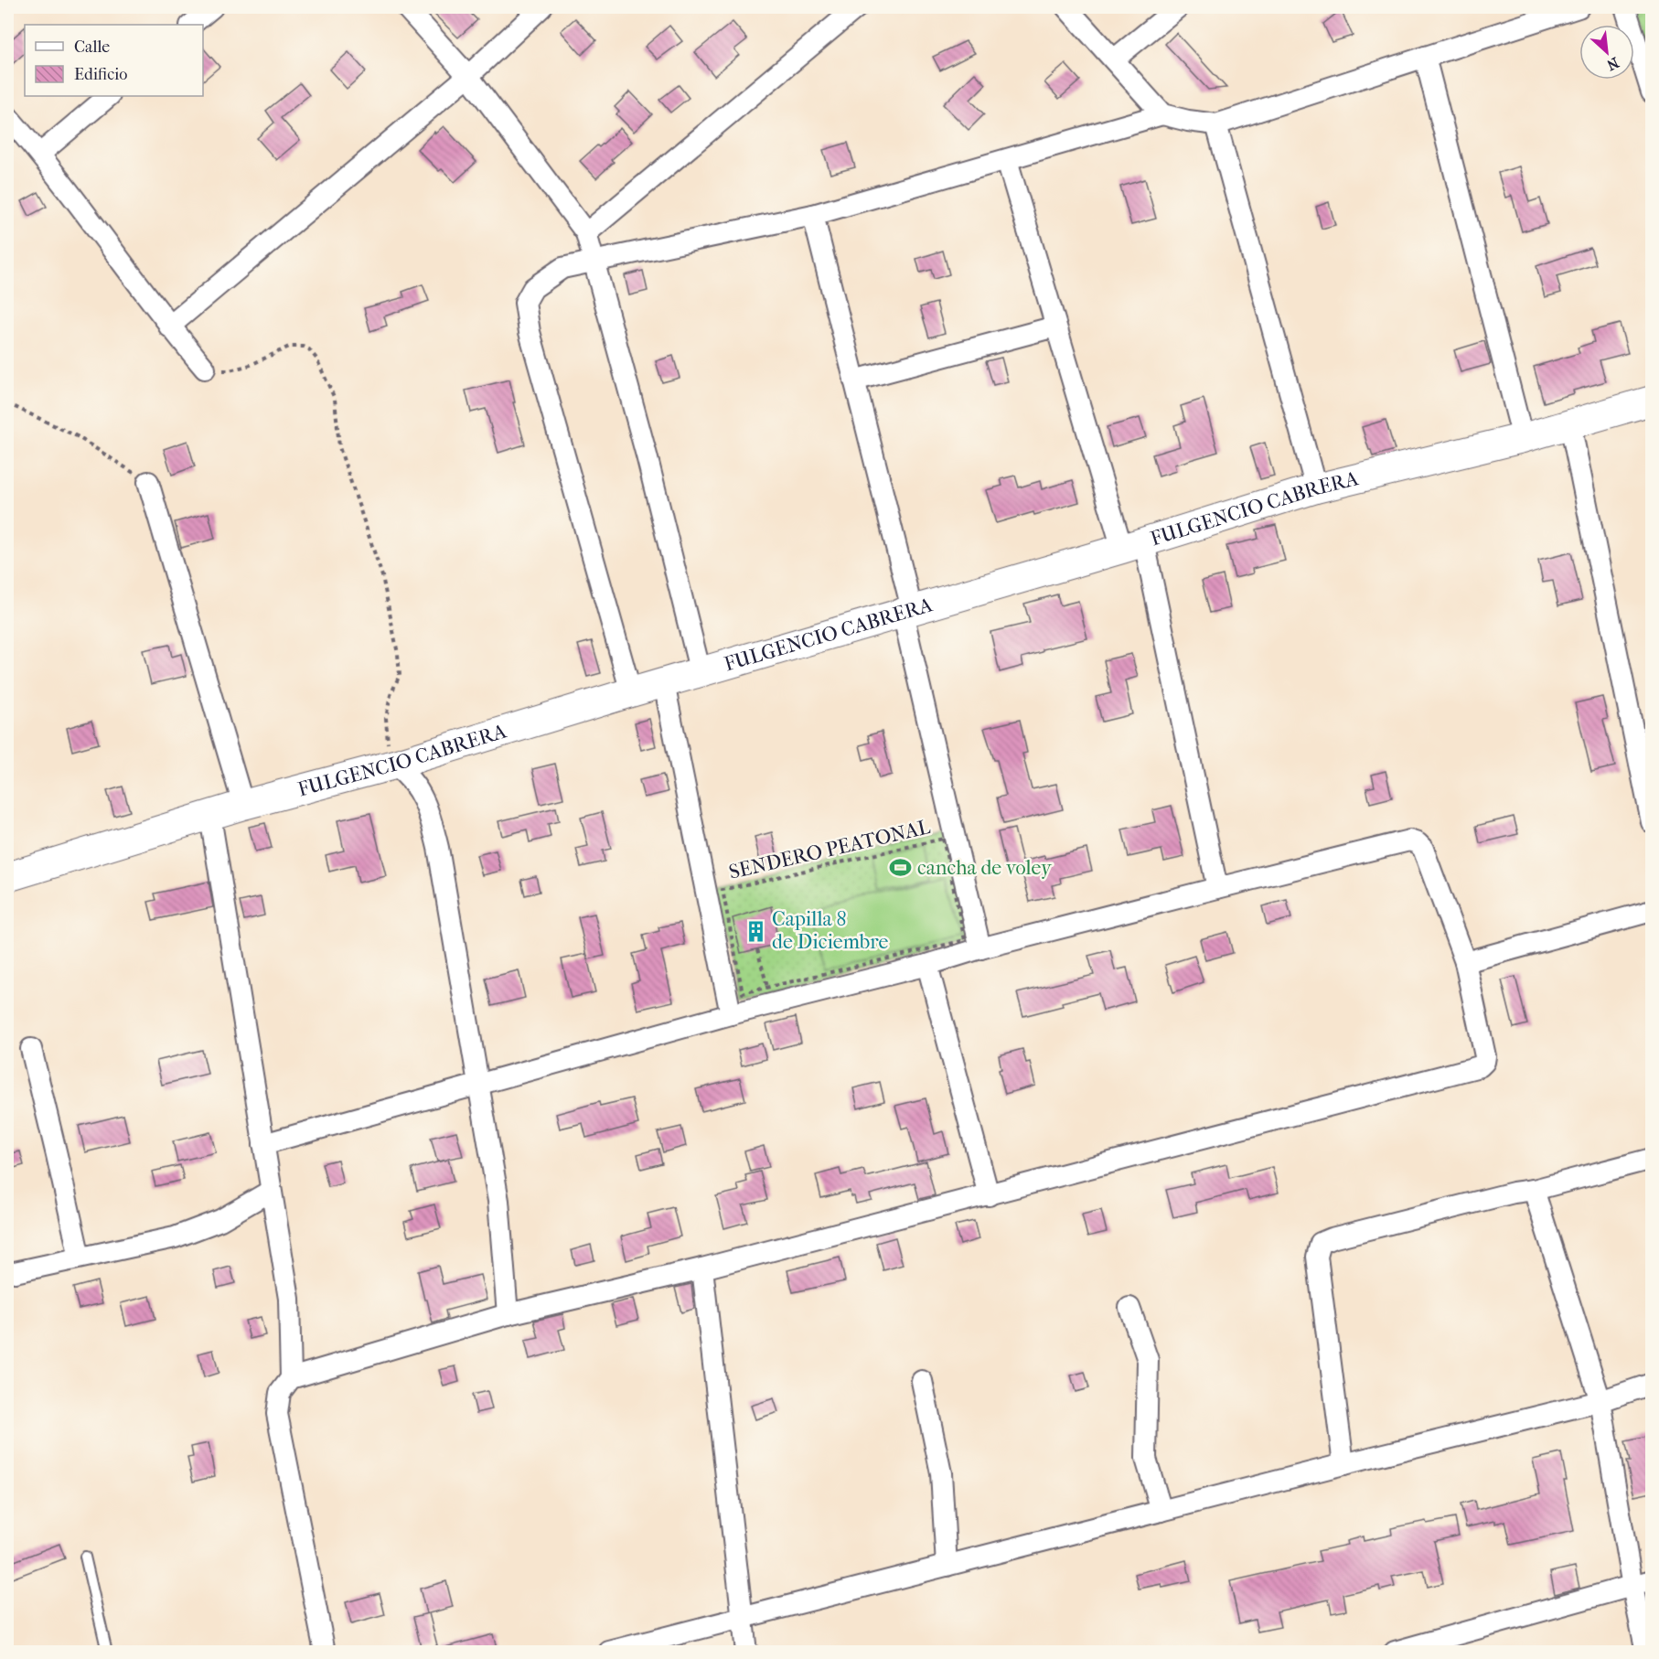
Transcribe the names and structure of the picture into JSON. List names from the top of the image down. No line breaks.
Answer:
{"streets":{"main road":["FULGENCIO CABRERA"],"path":["SENDERO PEATONAL"]},"places":{"sports":["cancha de voley"],"building":["Capilla 8 de Diciembre"]},"legend":["Calle","Edificio"],"north":"bottom right"}
